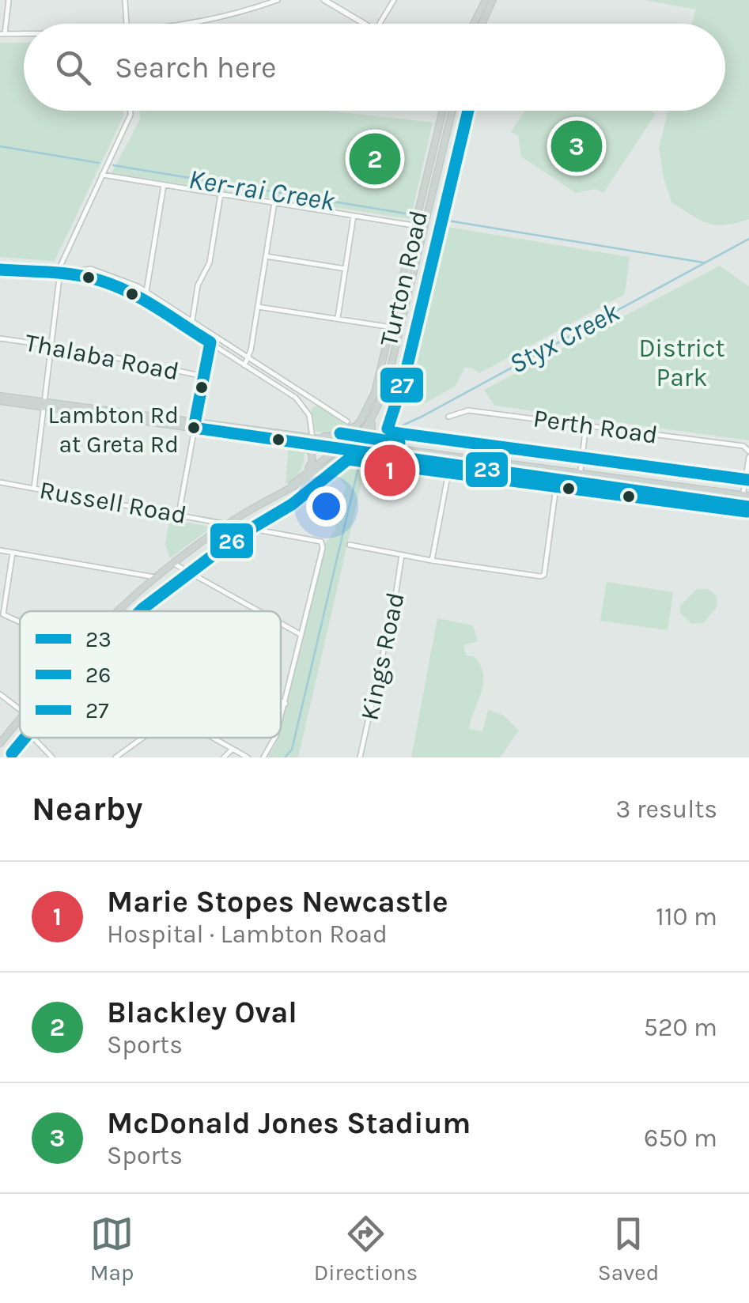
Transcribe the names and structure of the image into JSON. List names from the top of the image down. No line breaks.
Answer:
{"streets":{"main road":["Turton Road"],"street":["Thalaba Road","Perth Road","Russell Road","Kings Road"]},"water":["Ker-rai Creek","Styx Creek"],"parks":["District Park"],"places":["Lambton Rd at Greta Rd"],"lines":["transit line 27","transit line 23","transit line 26"],"legend":["23","26","27"],"page":{"search":"Search here","pins":["3","2","1"],"heading":["Nearby","3 results"],"list":[{"mark":"1","name":"Marie Stopes Newcastle","note":"Hospital · Lambton Road","value":"110 m"},{"mark":"2","name":"Blackley Oval","note":"Sports","value":"520 m"},{"mark":"3","name":"McDonald Jones Stadium","note":"Sports","value":"650 m"}],"nav":["Map","Directions","Saved"]}}
